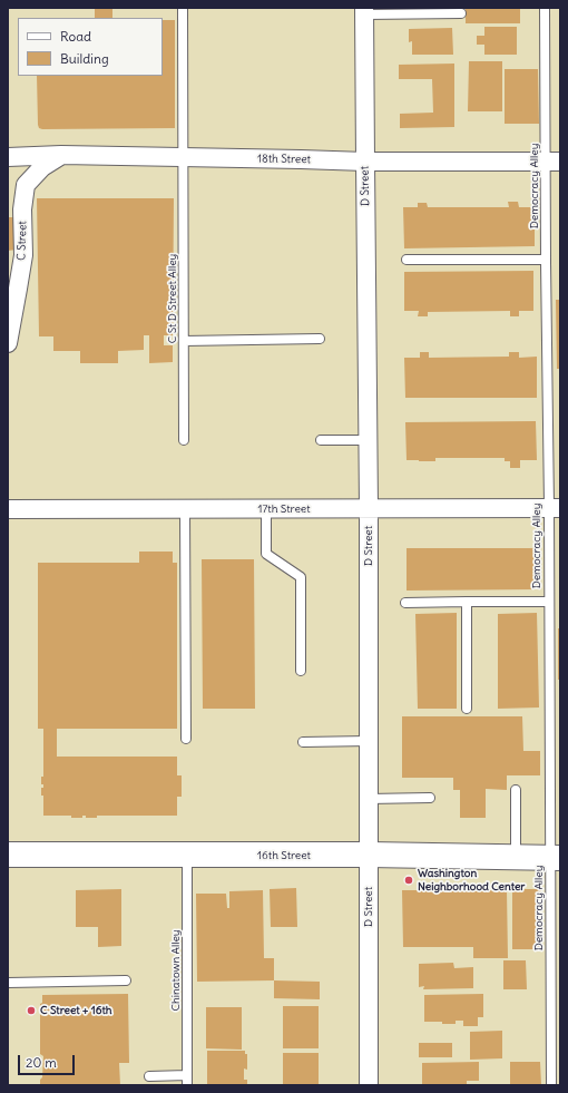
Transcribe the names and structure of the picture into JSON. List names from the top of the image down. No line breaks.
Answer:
{"streets":{"main road":["16th Street"],"street":["18th Street","D Street","C Street","17th Street"],"lane":["Democracy Alley","C St D Street Alley","Chinatown Alley"]},"crossings":[["18th Street","D Street"],["18th Street","Democracy Alley"],["18th Street","C Street"],["18th Street","C St D Street Alley"],["D Street","17th Street"],["D Street","16th Street"],["Democracy Alley","17th Street"],["Democracy Alley","16th Street"],["16th Street","Chinatown Alley"]],"places":["Washington Neighborhood Center","C Street + 16th"],"legend":["Road","Building"],"scale_bar":"20 m"}
